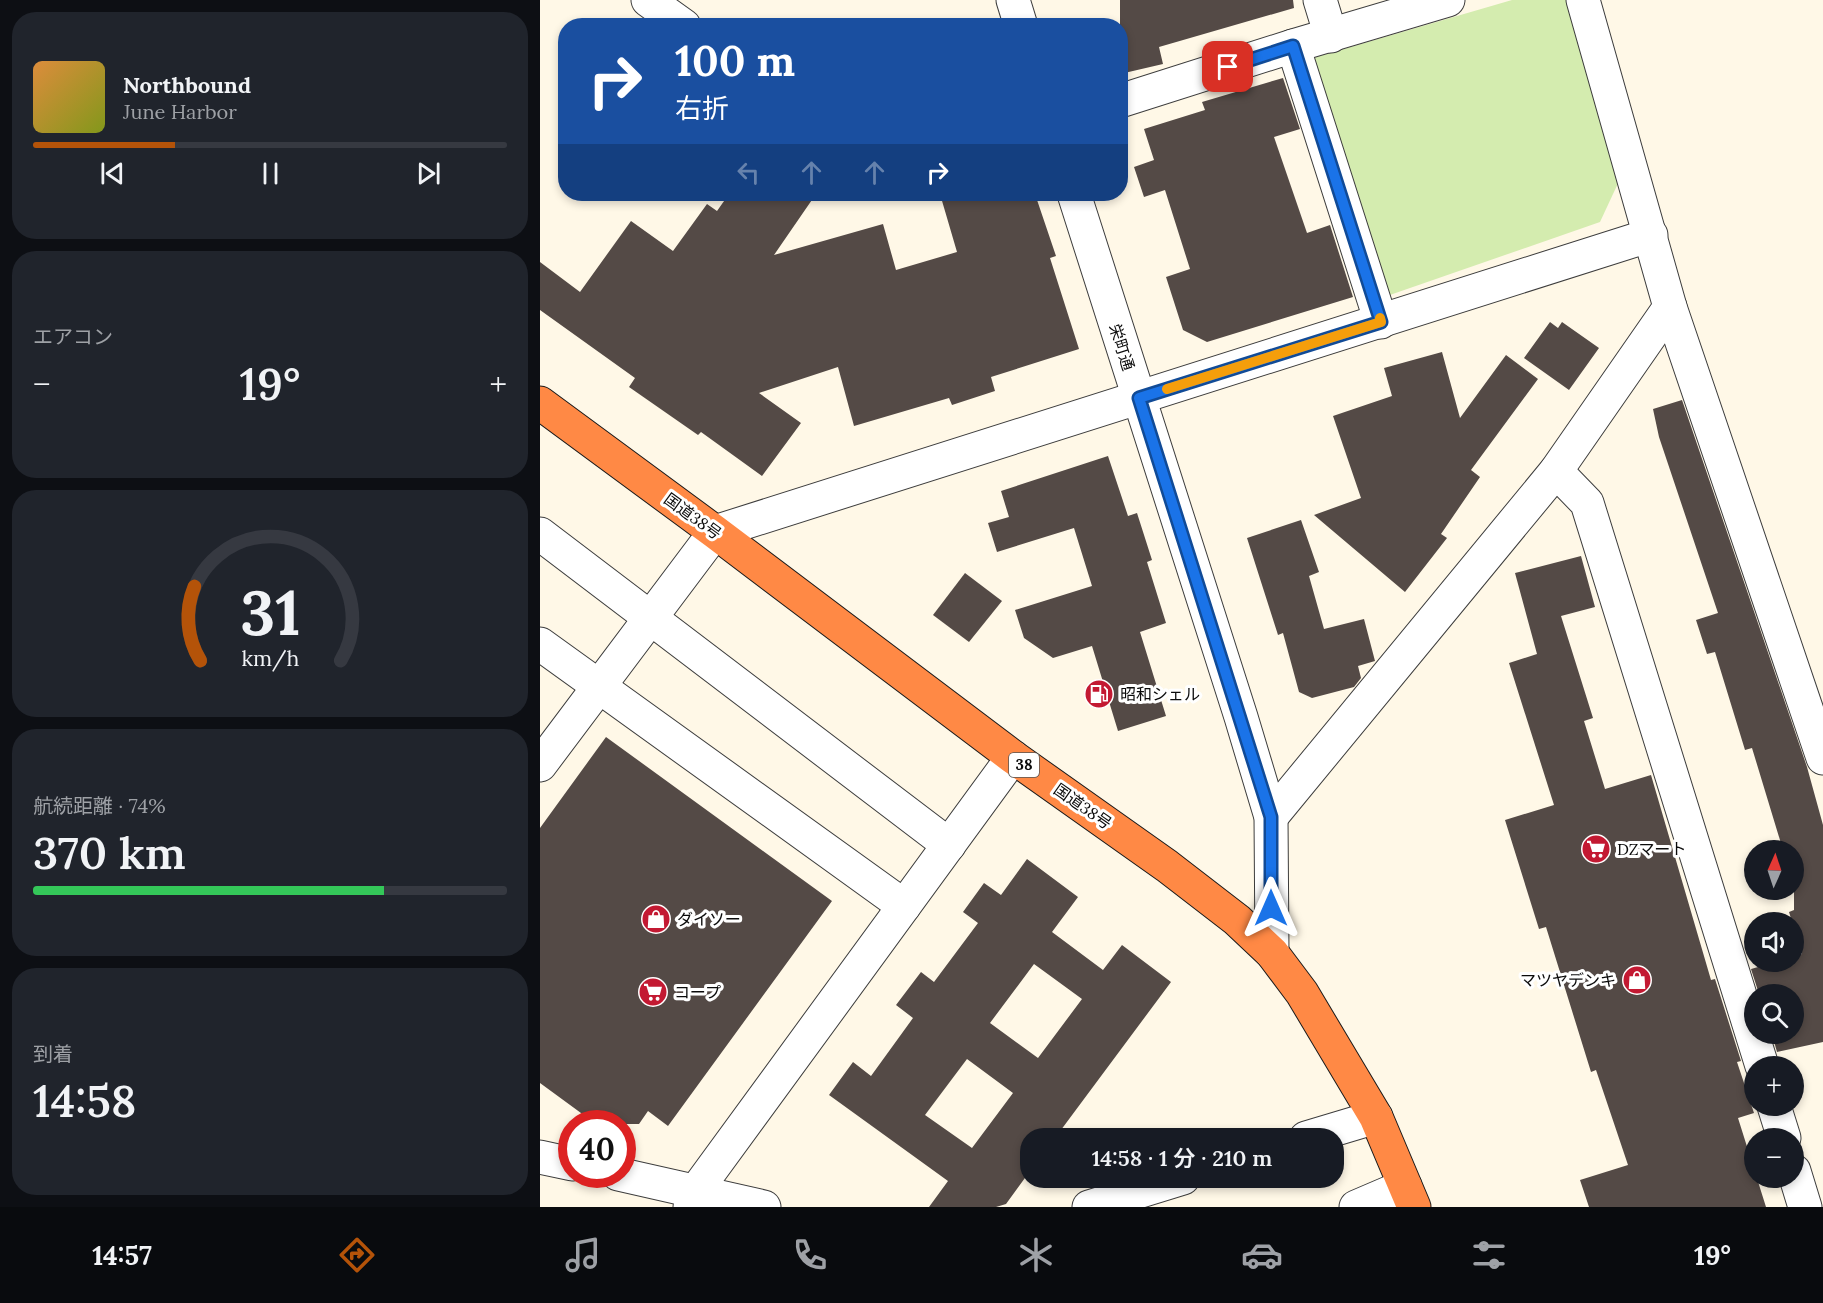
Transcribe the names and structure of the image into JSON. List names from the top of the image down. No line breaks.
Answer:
{"streets":{"highway":["国道38号","38"],"street":["栄町通"]},"crossings":[["栄町通","国道38号"]],"places":{"fuel station":["昭和シェル"],"supermarket":["DZマート","コープ"],"shop":["ダイソー","マツヤデンキ"]},"north":"top","page":{"turn":["100 m","右折"],"song":["Northbound","June Harbor"],"tile":["エアコン",["航続距離 · 74%","370 km"],["到着","14:58"]],"heat":["−","19°","+"],"map_buttons":["+","−"],"limit":"40","trip":"14:58 · 1 分 · 210 m","tabs":["14:57","19°"],"gauge":["31","km/h"]}}
